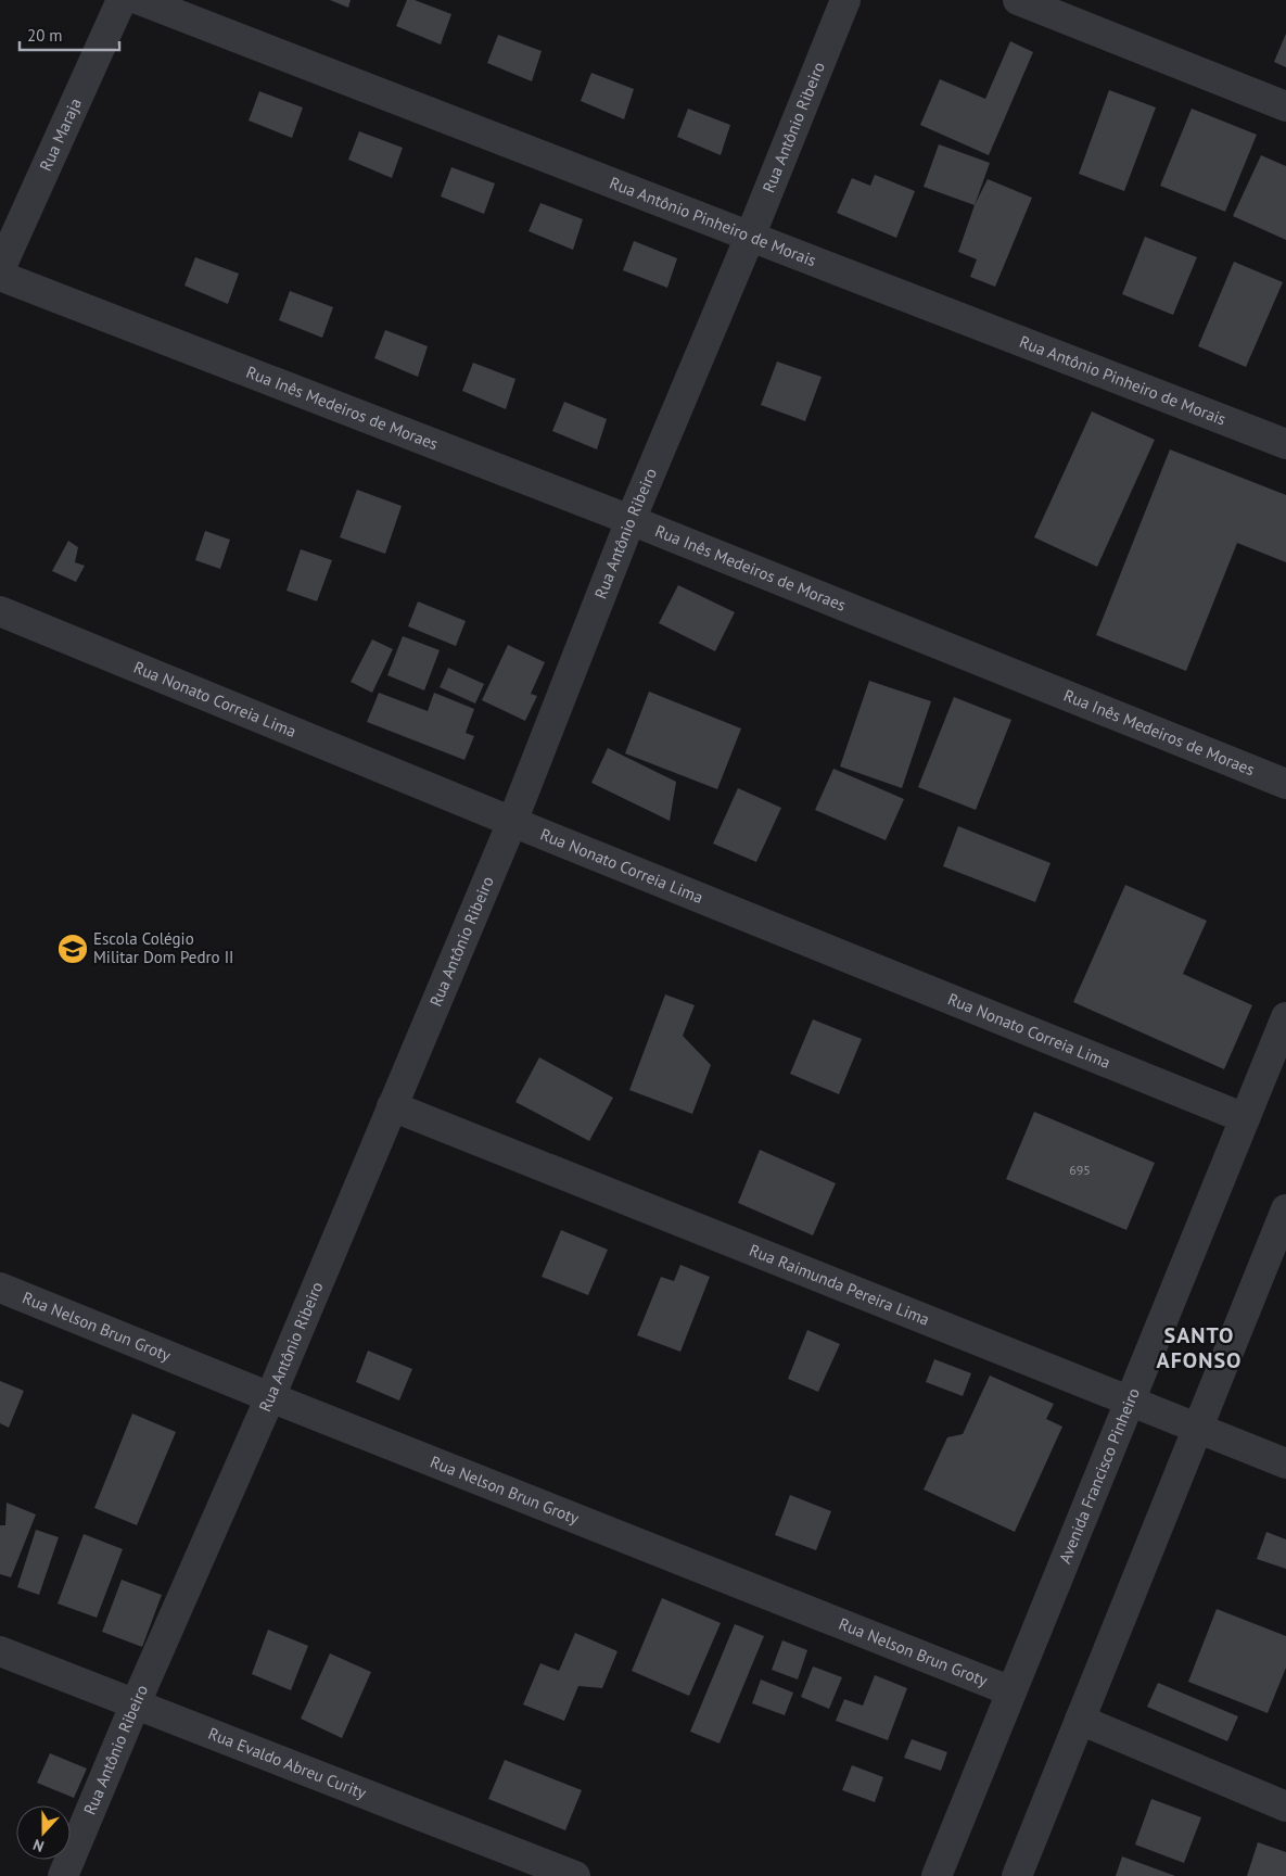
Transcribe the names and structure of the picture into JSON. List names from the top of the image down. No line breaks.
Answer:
{"streets":{"street":["Rua Antônio Ribeiro","Rua Maraja","Rua Antônio Pinheiro de Morais","Rua Inês Medeiros de Moraes","Rua Nonato Correia Lima","Rua Raimunda Pereira Lima","Rua Nelson Brun Groty","Avenida Francisco Pinheiro","Rua Evaldo Abreu Curity"]},"crossings":[["Rua Antônio Ribeiro","Rua Antônio Pinheiro de Morais"],["Rua Antônio Ribeiro","Rua Inês Medeiros de Moraes"],["Rua Antônio Ribeiro","Rua Nonato Correia Lima"],["Rua Antônio Ribeiro","Rua Raimunda Pereira Lima"],["Rua Antônio Ribeiro","Rua Nelson Brun Groty"],["Rua Antônio Ribeiro","Rua Evaldo Abreu Curity"],["Rua Nonato Correia Lima","Avenida Francisco Pinheiro"],["Rua Raimunda Pereira Lima","Avenida Francisco Pinheiro"],["Rua Nelson Brun Groty","Avenida Francisco Pinheiro"]],"districts":["SANTO AFONSO"],"places":{"school or university":["Escola Colégio Militar Dom Pedro II"]},"house_numbers":["695"],"scale_bar":"20 m","north":"bottom"}
